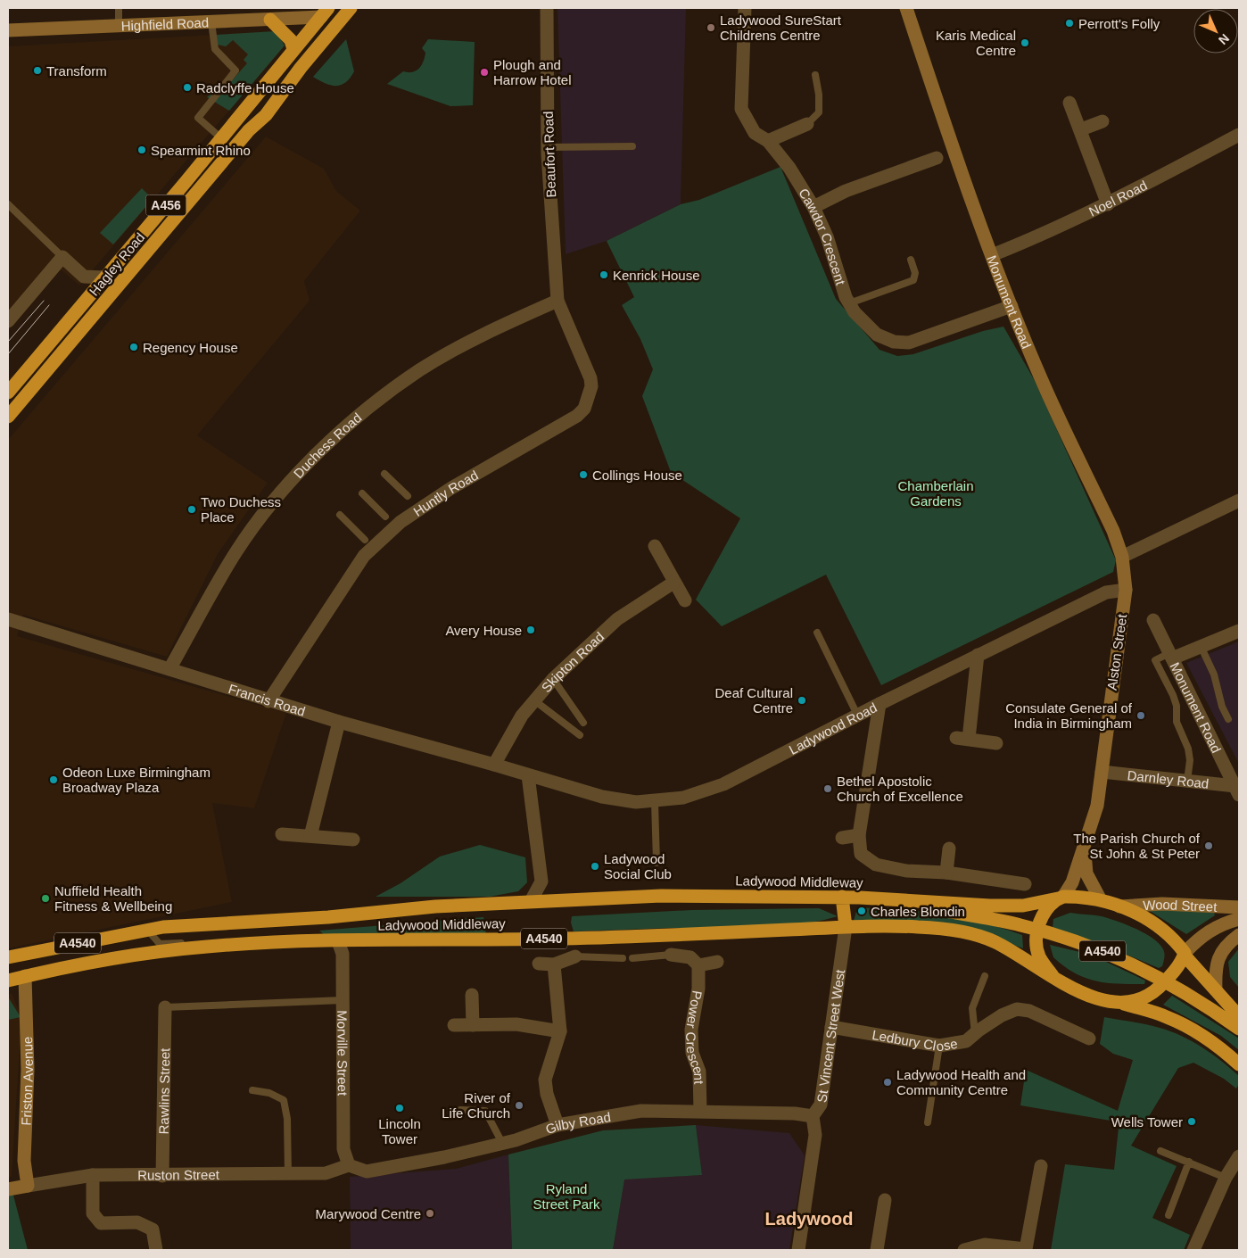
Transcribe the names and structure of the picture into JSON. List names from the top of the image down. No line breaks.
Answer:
{"streets":{"highway":["A456","Hagley Road","Ladywood Middleway","A4540"],"main road":["Highfield Road","Monument Road","Alston Street","Wood Street","Friston Avenue","Ruston Street"],"street":["Beaufort Road","Noel Road","Cawdor Crescent","Duchess Road","Huntly Road","Skipton Road","Francis Road","Ladywood Road","Darnley Road","St Vincent Street West","Power Crescent","Ledbury Close","Morville Street","Rawlins Street","Gilby Road"]},"crossings":[["Highfield Road","Hagley Road"],["Beaufort Road","Duchess Road"],["Beaufort Road","Huntly Road"],["Noel Road","Monument Road"],["Cawdor Crescent","Monument Road"],["Monument Road","Alston Street"],["Monument Road","Ladywood Road"],["Monument Road","Darnley Road"],["Duchess Road","Huntly Road"],["Duchess Road","Francis Road"],["Huntly Road","Francis Road"],["Alston Street","Ladywood Road"],["Alston Street","Darnley Road"],["Alston Street","Ladywood Middleway"],["Skipton Road","Francis Road"],["Francis Road","Ladywood Road"],["Ladywood Middleway","Wood Street"],["Ladywood Middleway","A4540"],["Ladywood Middleway","St Vincent Street West"],["Ladywood Middleway","Morville Street"],["Ladywood Middleway","Friston Avenue"],["St Vincent Street West","Ledbury Close"],["St Vincent Street West","Gilby Road"],["Power Crescent","Gilby Road"],["Morville Street","Gilby Road"],["Morville Street","Ruston Street"],["Friston Avenue","Ruston Street"],["Rawlins Street","Ruston Street"],["Gilby Road","Ruston Street"]],"districts":["Ladywood"],"parks":["Chamberlain Gardens","Ryland Street Park"],"places":["Perrott's Folly","Ladywood SureStart Childrens Centre","Karis Medical Centre","Transform","Plough and Harrow Hotel","Radclyffe House","Spearmint Rhino","Kenrick House","Regency House","Collings House","Two Duchess Place","Avery House","Deaf Cultural Centre","Consulate General of India in Birmingham","Odeon Luxe Birmingham Broadway Plaza","Bethel Apostolic Church of Excellence","The Parish Church of St John & St Peter","Ladywood Social Club","Nuffield Health Fitness & Wellbeing","Charles Blondin","Ladywood Health and Community Centre","River of Life Church","Lincoln Tower","Wells Tower","Marywood Centre"],"north":"bottom right"}
